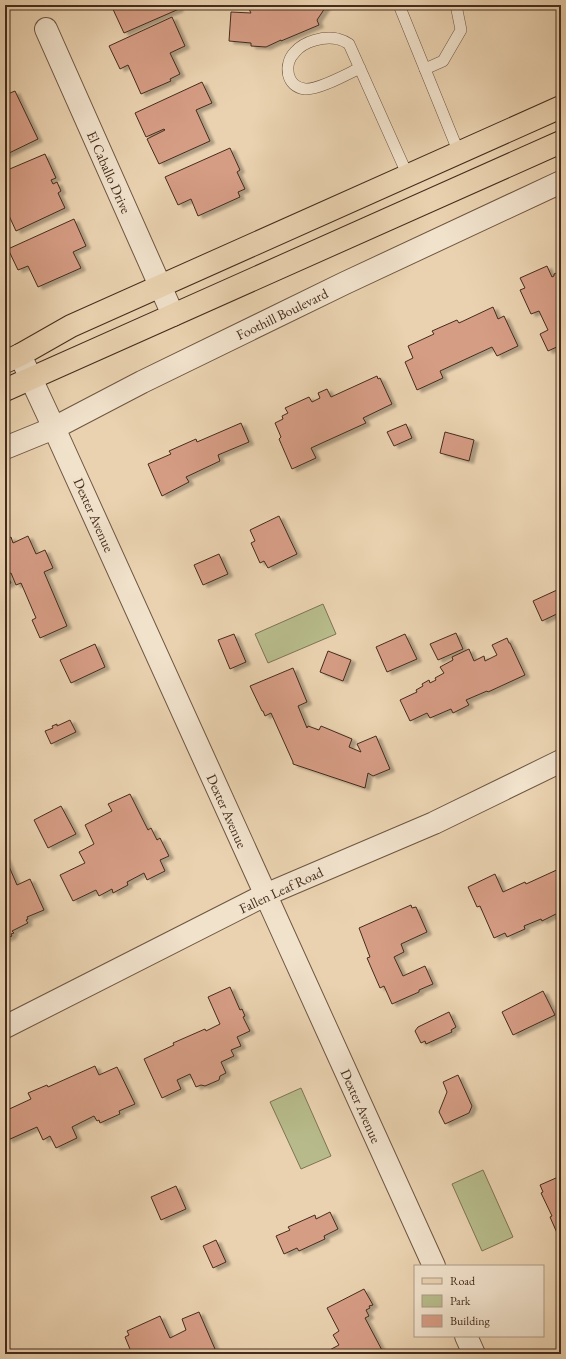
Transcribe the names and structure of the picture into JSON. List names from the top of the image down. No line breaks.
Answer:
{"streets":{"street":["El Caballo Drive","Foothill Boulevard","Dexter Avenue","Fallen Leaf Road"]},"crossings":[["Foothill Boulevard","Dexter Avenue"],["Dexter Avenue","Fallen Leaf Road"]],"legend":["Road","Park","Building"]}
